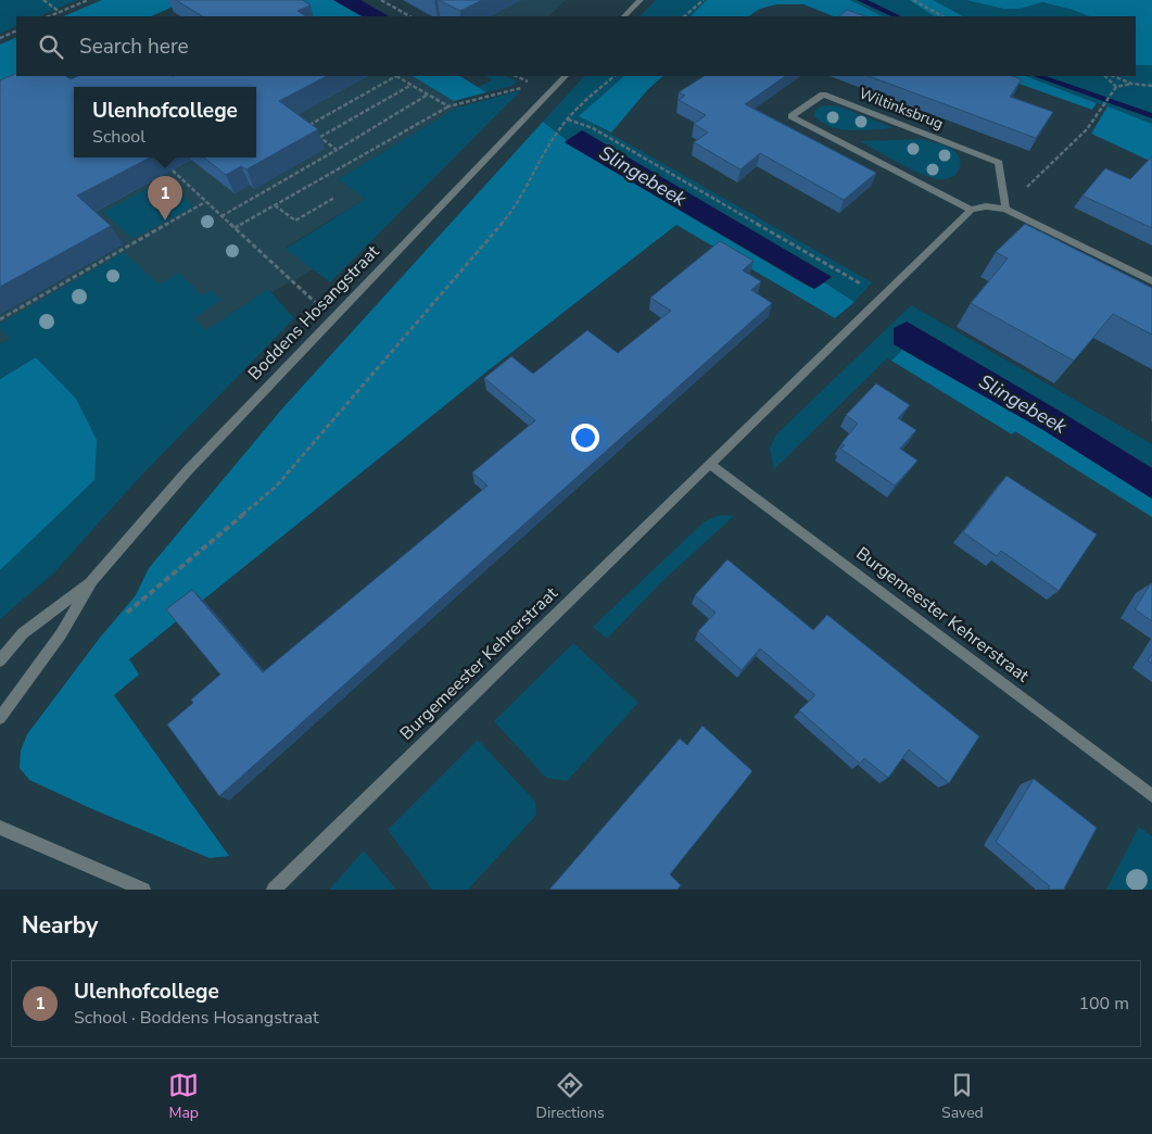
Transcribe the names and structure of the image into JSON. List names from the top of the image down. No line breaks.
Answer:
{"streets":{"street":["Wiltinksbrug","Boddens Hosangstraat","Burgemeester Kehrerstraat"]},"water":["Slingebeek"],"page":{"search":"Search here","popup":["Ulenhofcollege","School"],"pins":"1","heading":"Nearby","list":[{"mark":"1","name":"Ulenhofcollege","note":"School · Boddens Hosangstraat","value":"100 m"}],"nav":["Map","Directions","Saved"]}}
